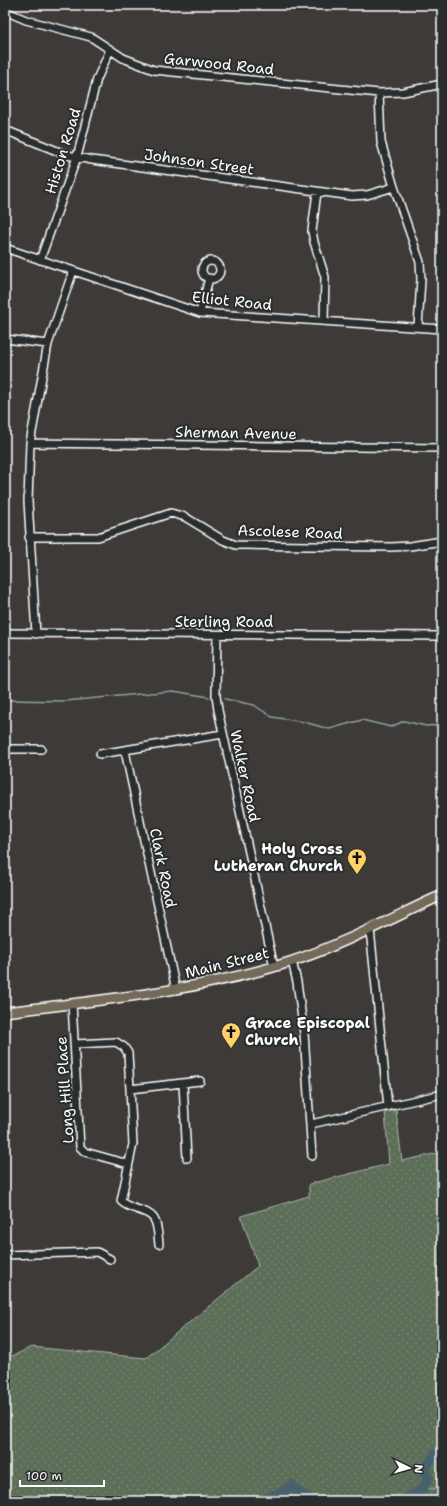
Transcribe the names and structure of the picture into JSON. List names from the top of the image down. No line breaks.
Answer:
{"streets":{"main road":["Main Street"],"street":["Garwood Road","Histon Road","Johnson Street","Elliot Road","Sherman Avenue","Ascolese Road","Sterling Road","Walker Road","Clark Road","Long Hill Place"]},"crossings":[["Garwood Road","Histon Road"],["Histon Road","Johnson Street"],["Histon Road","Elliot Road"],["Sterling Road","Walker Road"],["Walker Road","Main Street"],["Clark Road","Main Street"],["Main Street","Long Hill Place"]],"places":{"church":["Holy Cross Lutheran Church","Grace Episcopal Church"]},"scale_bar":"100 m","north":"right"}
